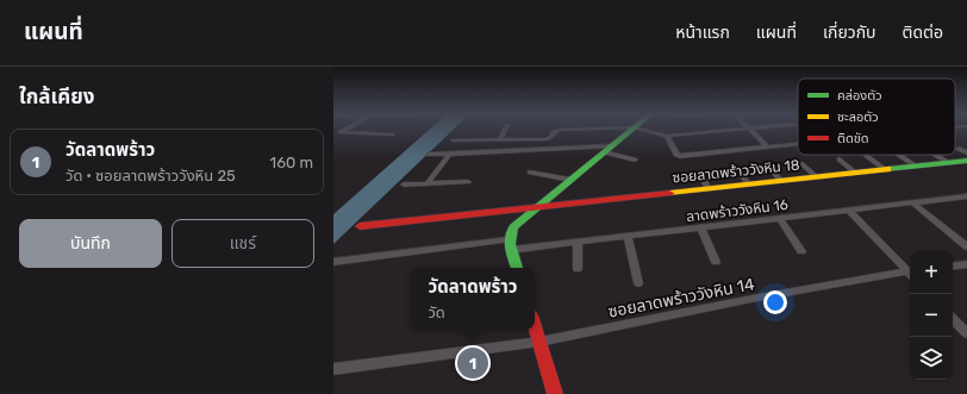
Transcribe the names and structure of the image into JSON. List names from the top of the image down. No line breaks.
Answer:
{"streets":{"street":["ซอยลาดพร้าววังหิน 18","ลาดพร้าววังหิน 16","ซอยลาดพร้าววังหิน 14"]},"legend":["คล่องตัว","ชะลอตัว","ติดขัด"],"page":{"header":"แผนที่","nav":["หน้าแรก","แผนที่","เกี่ยวกับ","ติดต่อ"],"heading":"ใกล้เคียง","list":[{"mark":"1","name":"วัดลาดพร้าว","note":"วัด · ซอยลาดพร้าววังหิน 25","value":"160 m"}],"buttons":["บันทึก","แชร์"],"map_buttons":["+","−"],"popup":["วัดลาดพร้าว","วัด"],"pins":"1"}}
